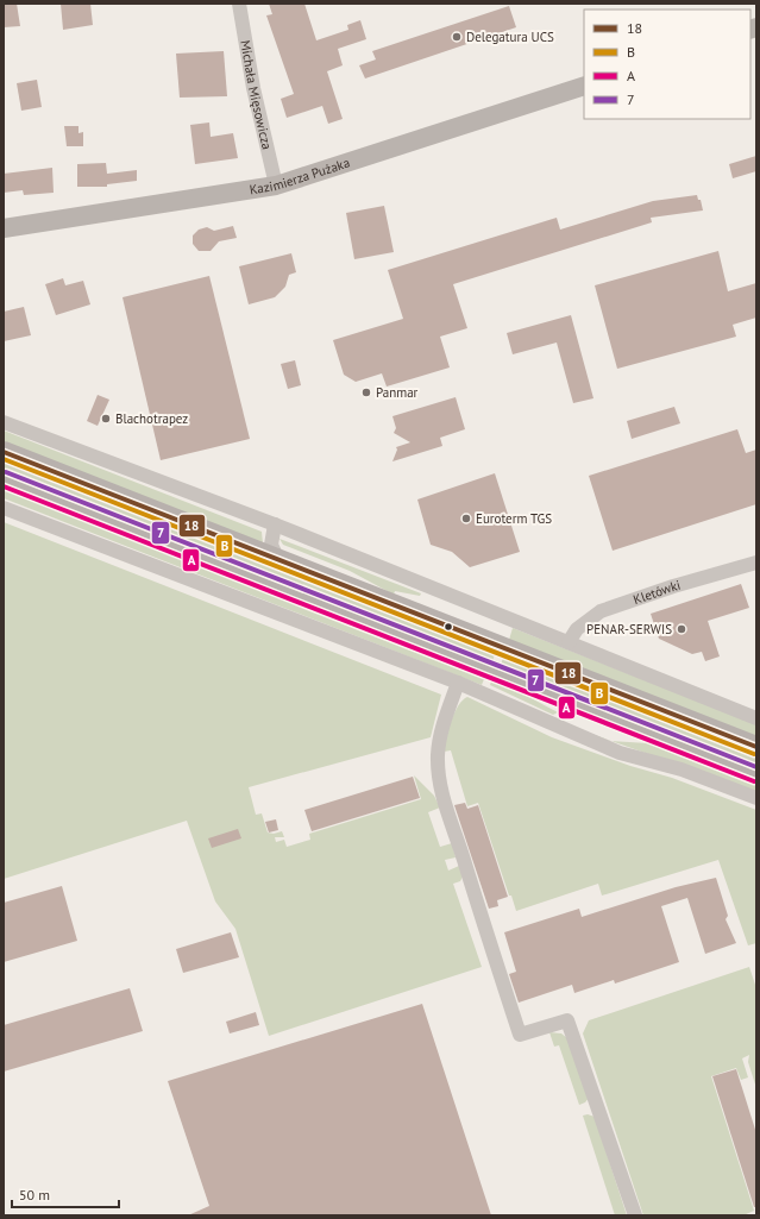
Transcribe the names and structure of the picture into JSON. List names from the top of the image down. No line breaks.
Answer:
{"streets":{"street":["Michała Mięsowicza","Kazimierza Pużaka","Kletówki"]},"crossings":[["Michała Mięsowicza","Kazimierza Pużaka"]],"places":["Delegatura UCS","Panmar","Blachotrapez","Euroterm TGS","PENAR-SERWIS"],"lines":["transit line 18","transit line B","transit line 7","transit line A"],"legend":["18","B","A","7"],"scale_bar":"50 m"}
